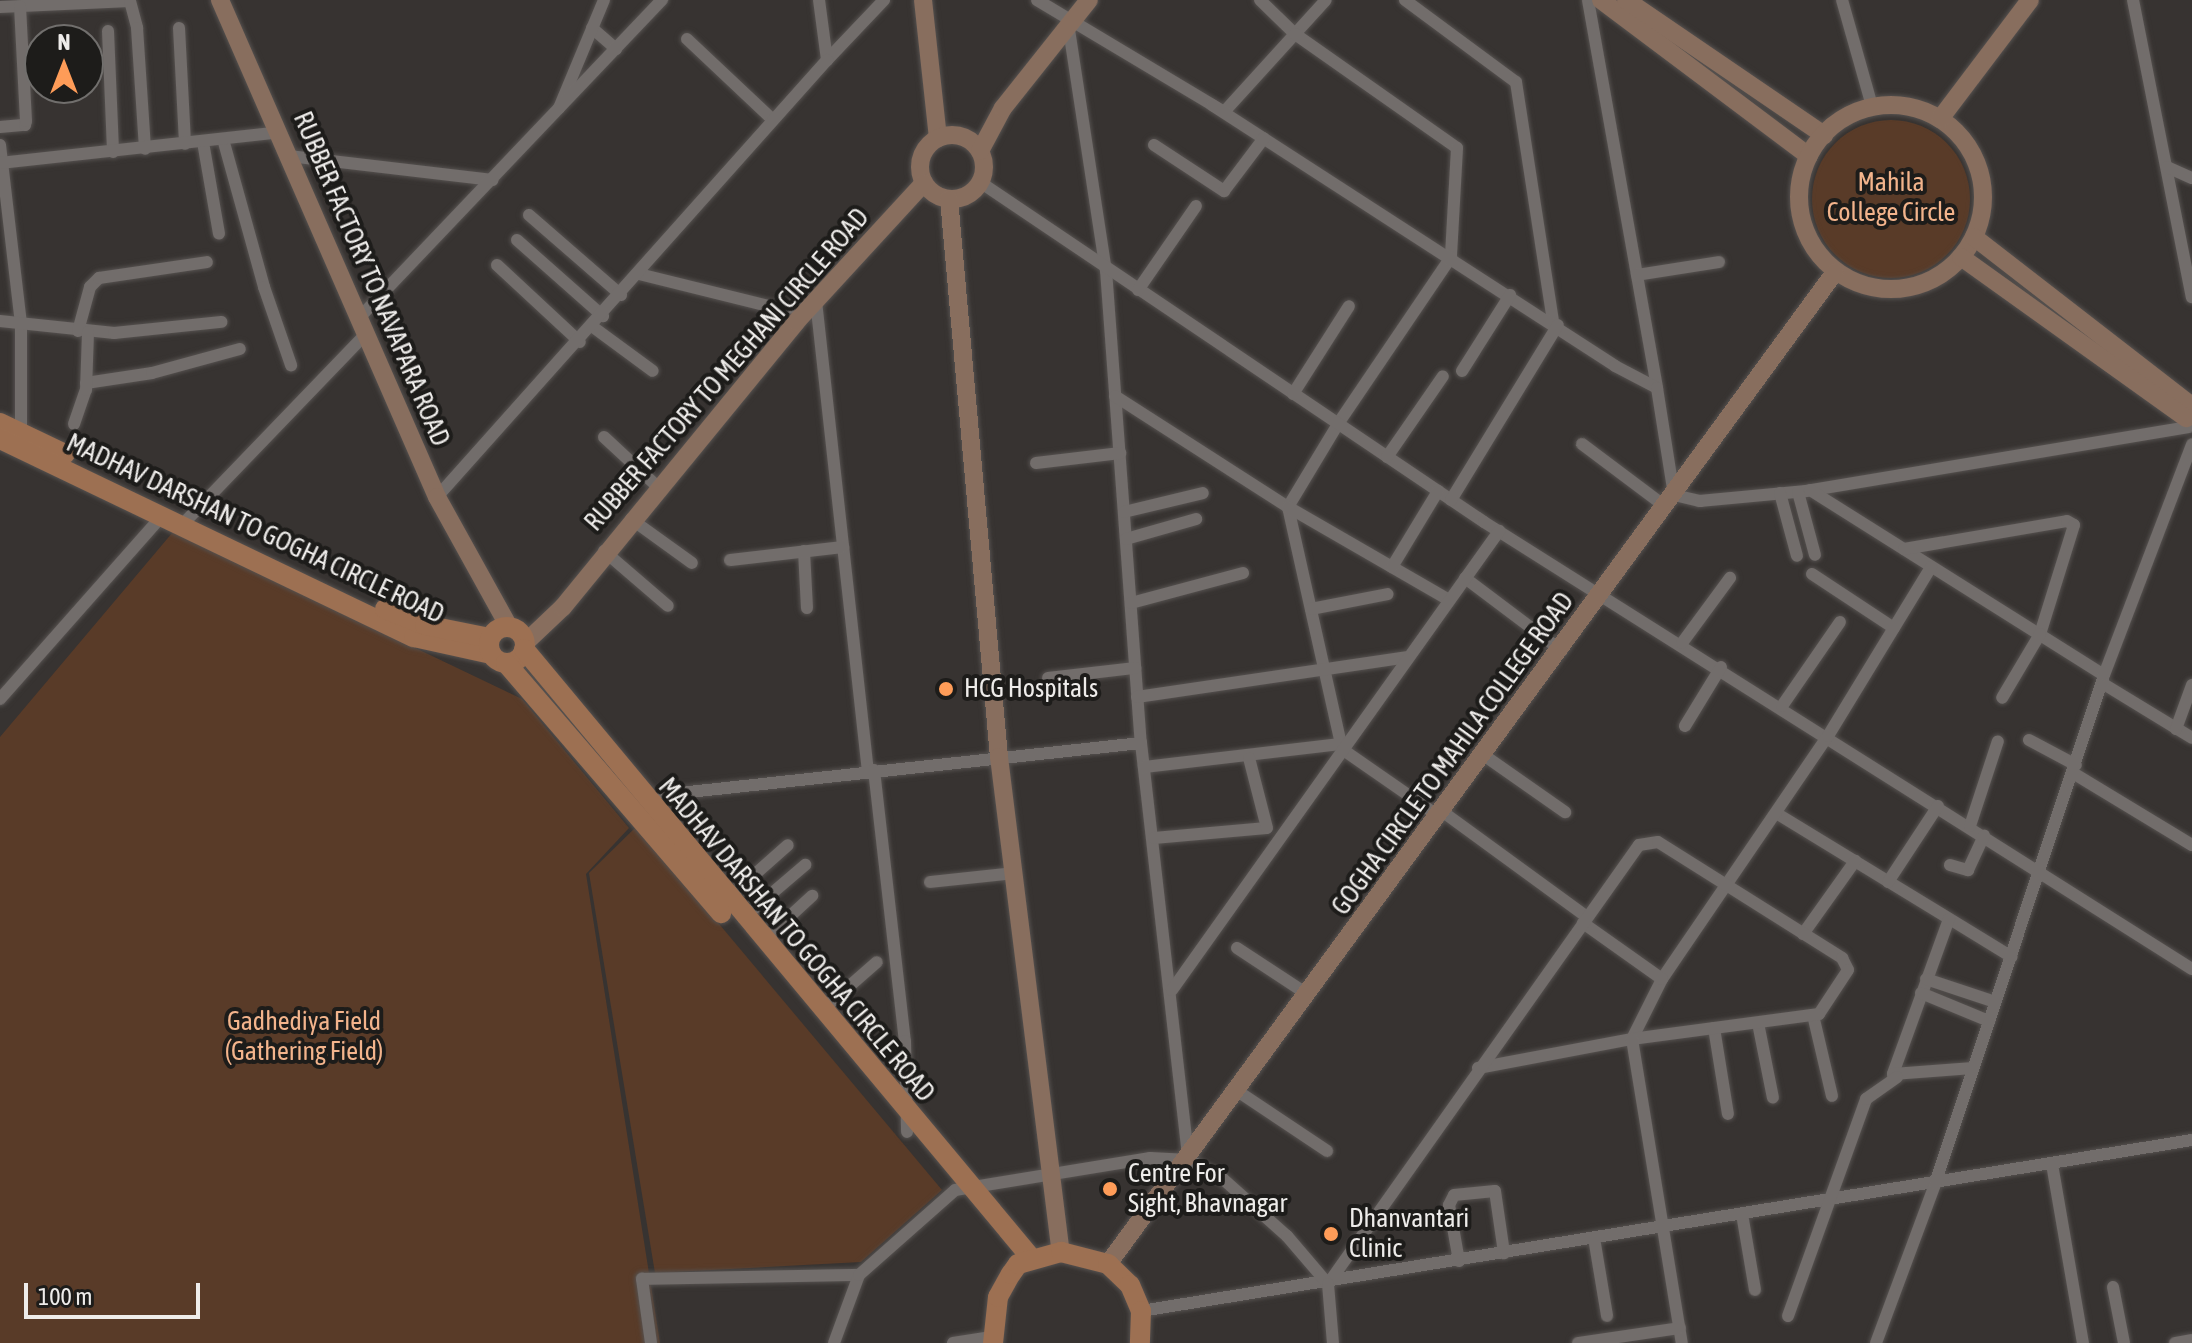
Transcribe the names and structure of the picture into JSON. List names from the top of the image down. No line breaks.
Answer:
{"streets":{"main road":["RUBBER FACTORY TO NAVAPARA ROAD","RUBBER FACTORY TO MEGHANI CIRCLE ROAD","MADHAV DARSHAN TO GOGHA CIRCLE ROAD","GOGHA CIRCLE TO MAHILA COLLEGE ROAD"]},"crossings":[["RUBBER FACTORY TO NAVAPARA ROAD","RUBBER FACTORY TO MEGHANI CIRCLE ROAD"],["RUBBER FACTORY TO NAVAPARA ROAD","MADHAV DARSHAN TO GOGHA CIRCLE ROAD"],["RUBBER FACTORY TO MEGHANI CIRCLE ROAD","MADHAV DARSHAN TO GOGHA CIRCLE ROAD"]],"parks":["Mahila College Circle","Gadhediya Field (Gathering Field)"],"places":["HCG Hospitals","Centre For Sight, Bhavnagar","Dhanvantari Clinic"],"scale_bar":"100 m","north":"top"}
